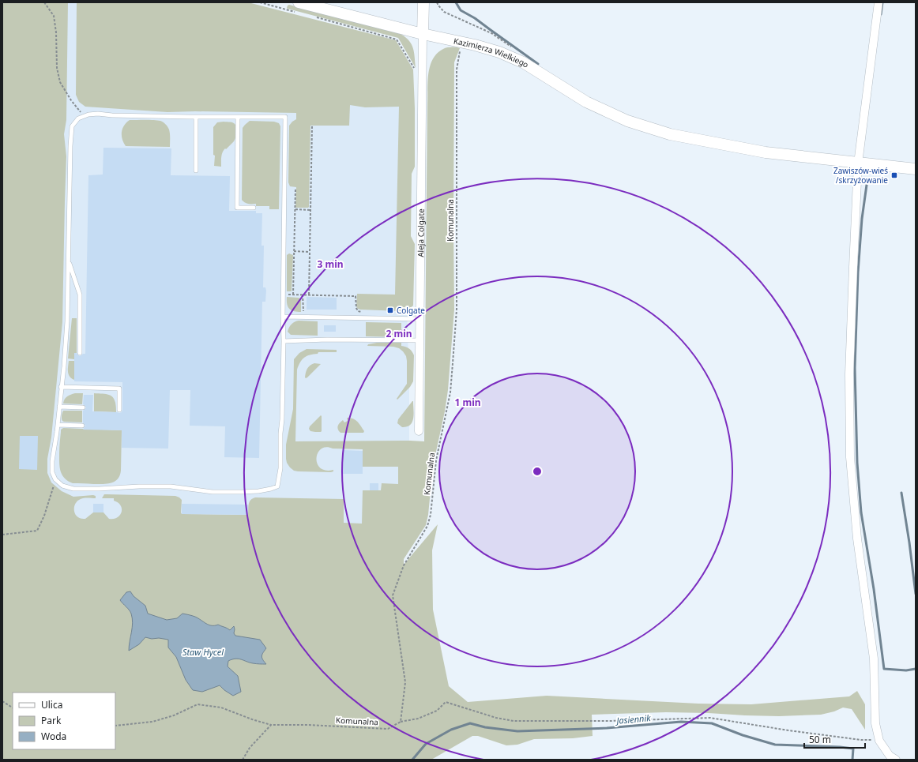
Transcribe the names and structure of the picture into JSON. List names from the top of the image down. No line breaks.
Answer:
{"streets":{"street":["Kazimierza Wielkiego","Aleja Colgate"],"path":["Komunalna"]},"crossings":[["Kazimierza Wielkiego","Komunalna"],["Kazimierza Wielkiego","Aleja Colgate"]],"water":["Staw Hycel","Jasiennik"],"places":{"transit":["Zawiszów-wieś /skrzyżowanie","Colgate"]},"legend":["Ulica","Park","Woda"],"scale_bar":"50 m","rings":["3 min","2 min","1 min"]}
